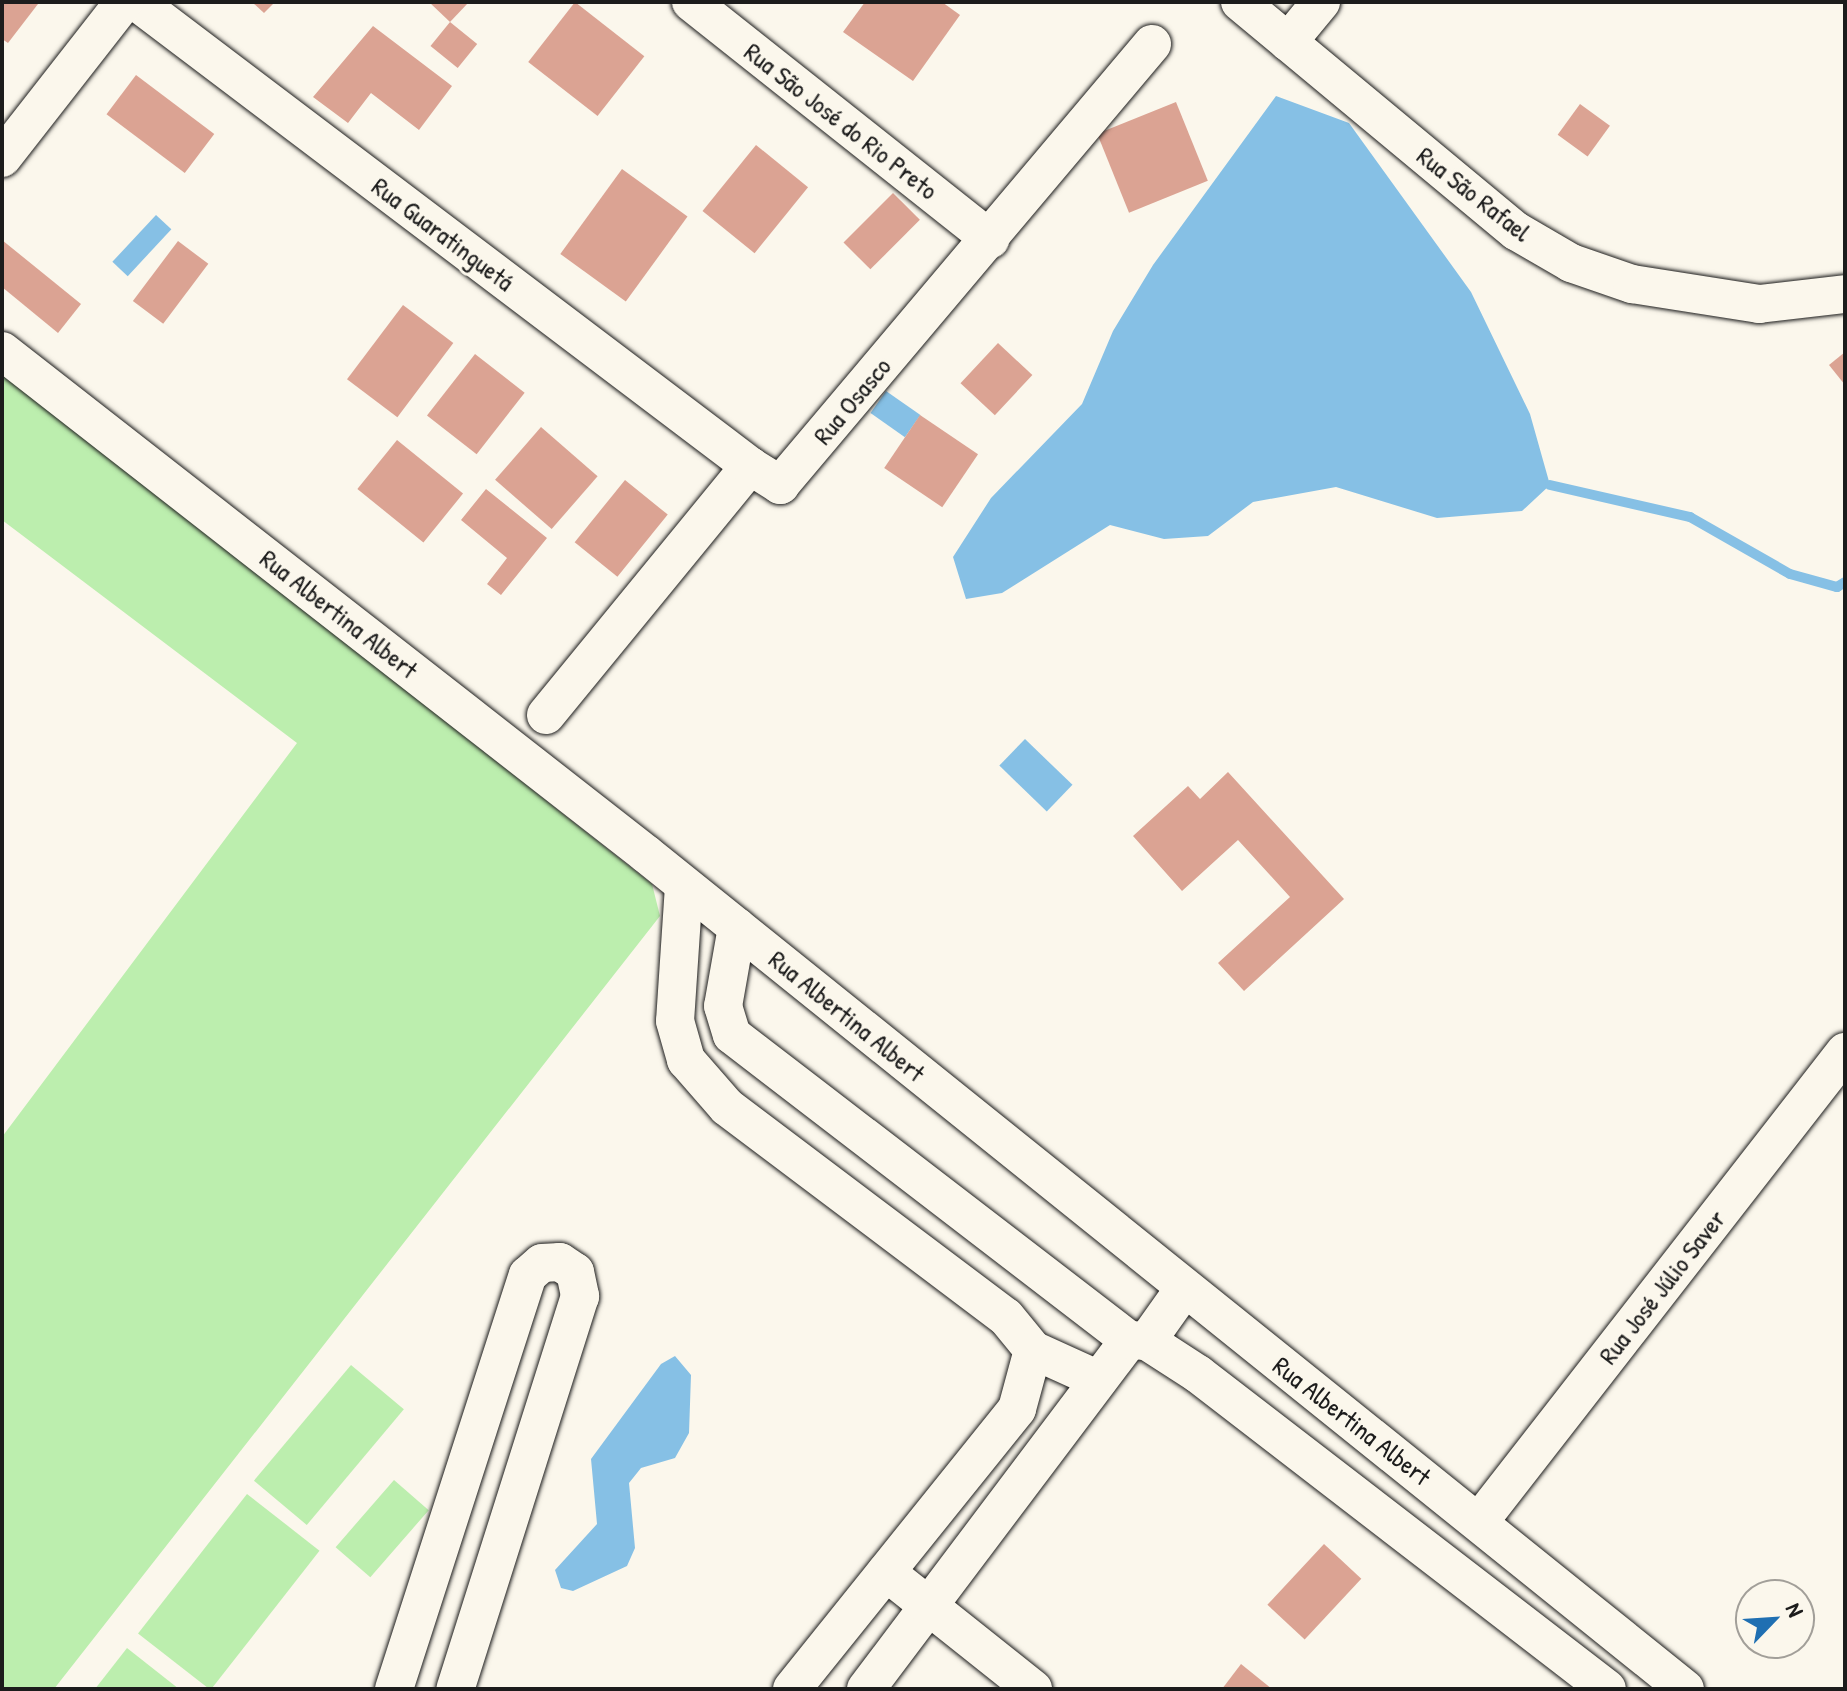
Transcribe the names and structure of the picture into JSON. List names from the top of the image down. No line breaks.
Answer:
{"streets":{"street":["Rua São José do Rio Preto","Rua São Rafael","Rua Guaratinguetá","Rua Osasco","Rua Albertina Albert","Rua José Júlio Saver"]},"crossings":[["Rua São José do Rio Preto","Rua Osasco"],["Rua Guaratinguetá","Rua Osasco"],["Rua Albertina Albert","Rua José Júlio Saver"]],"north":"top right"}
